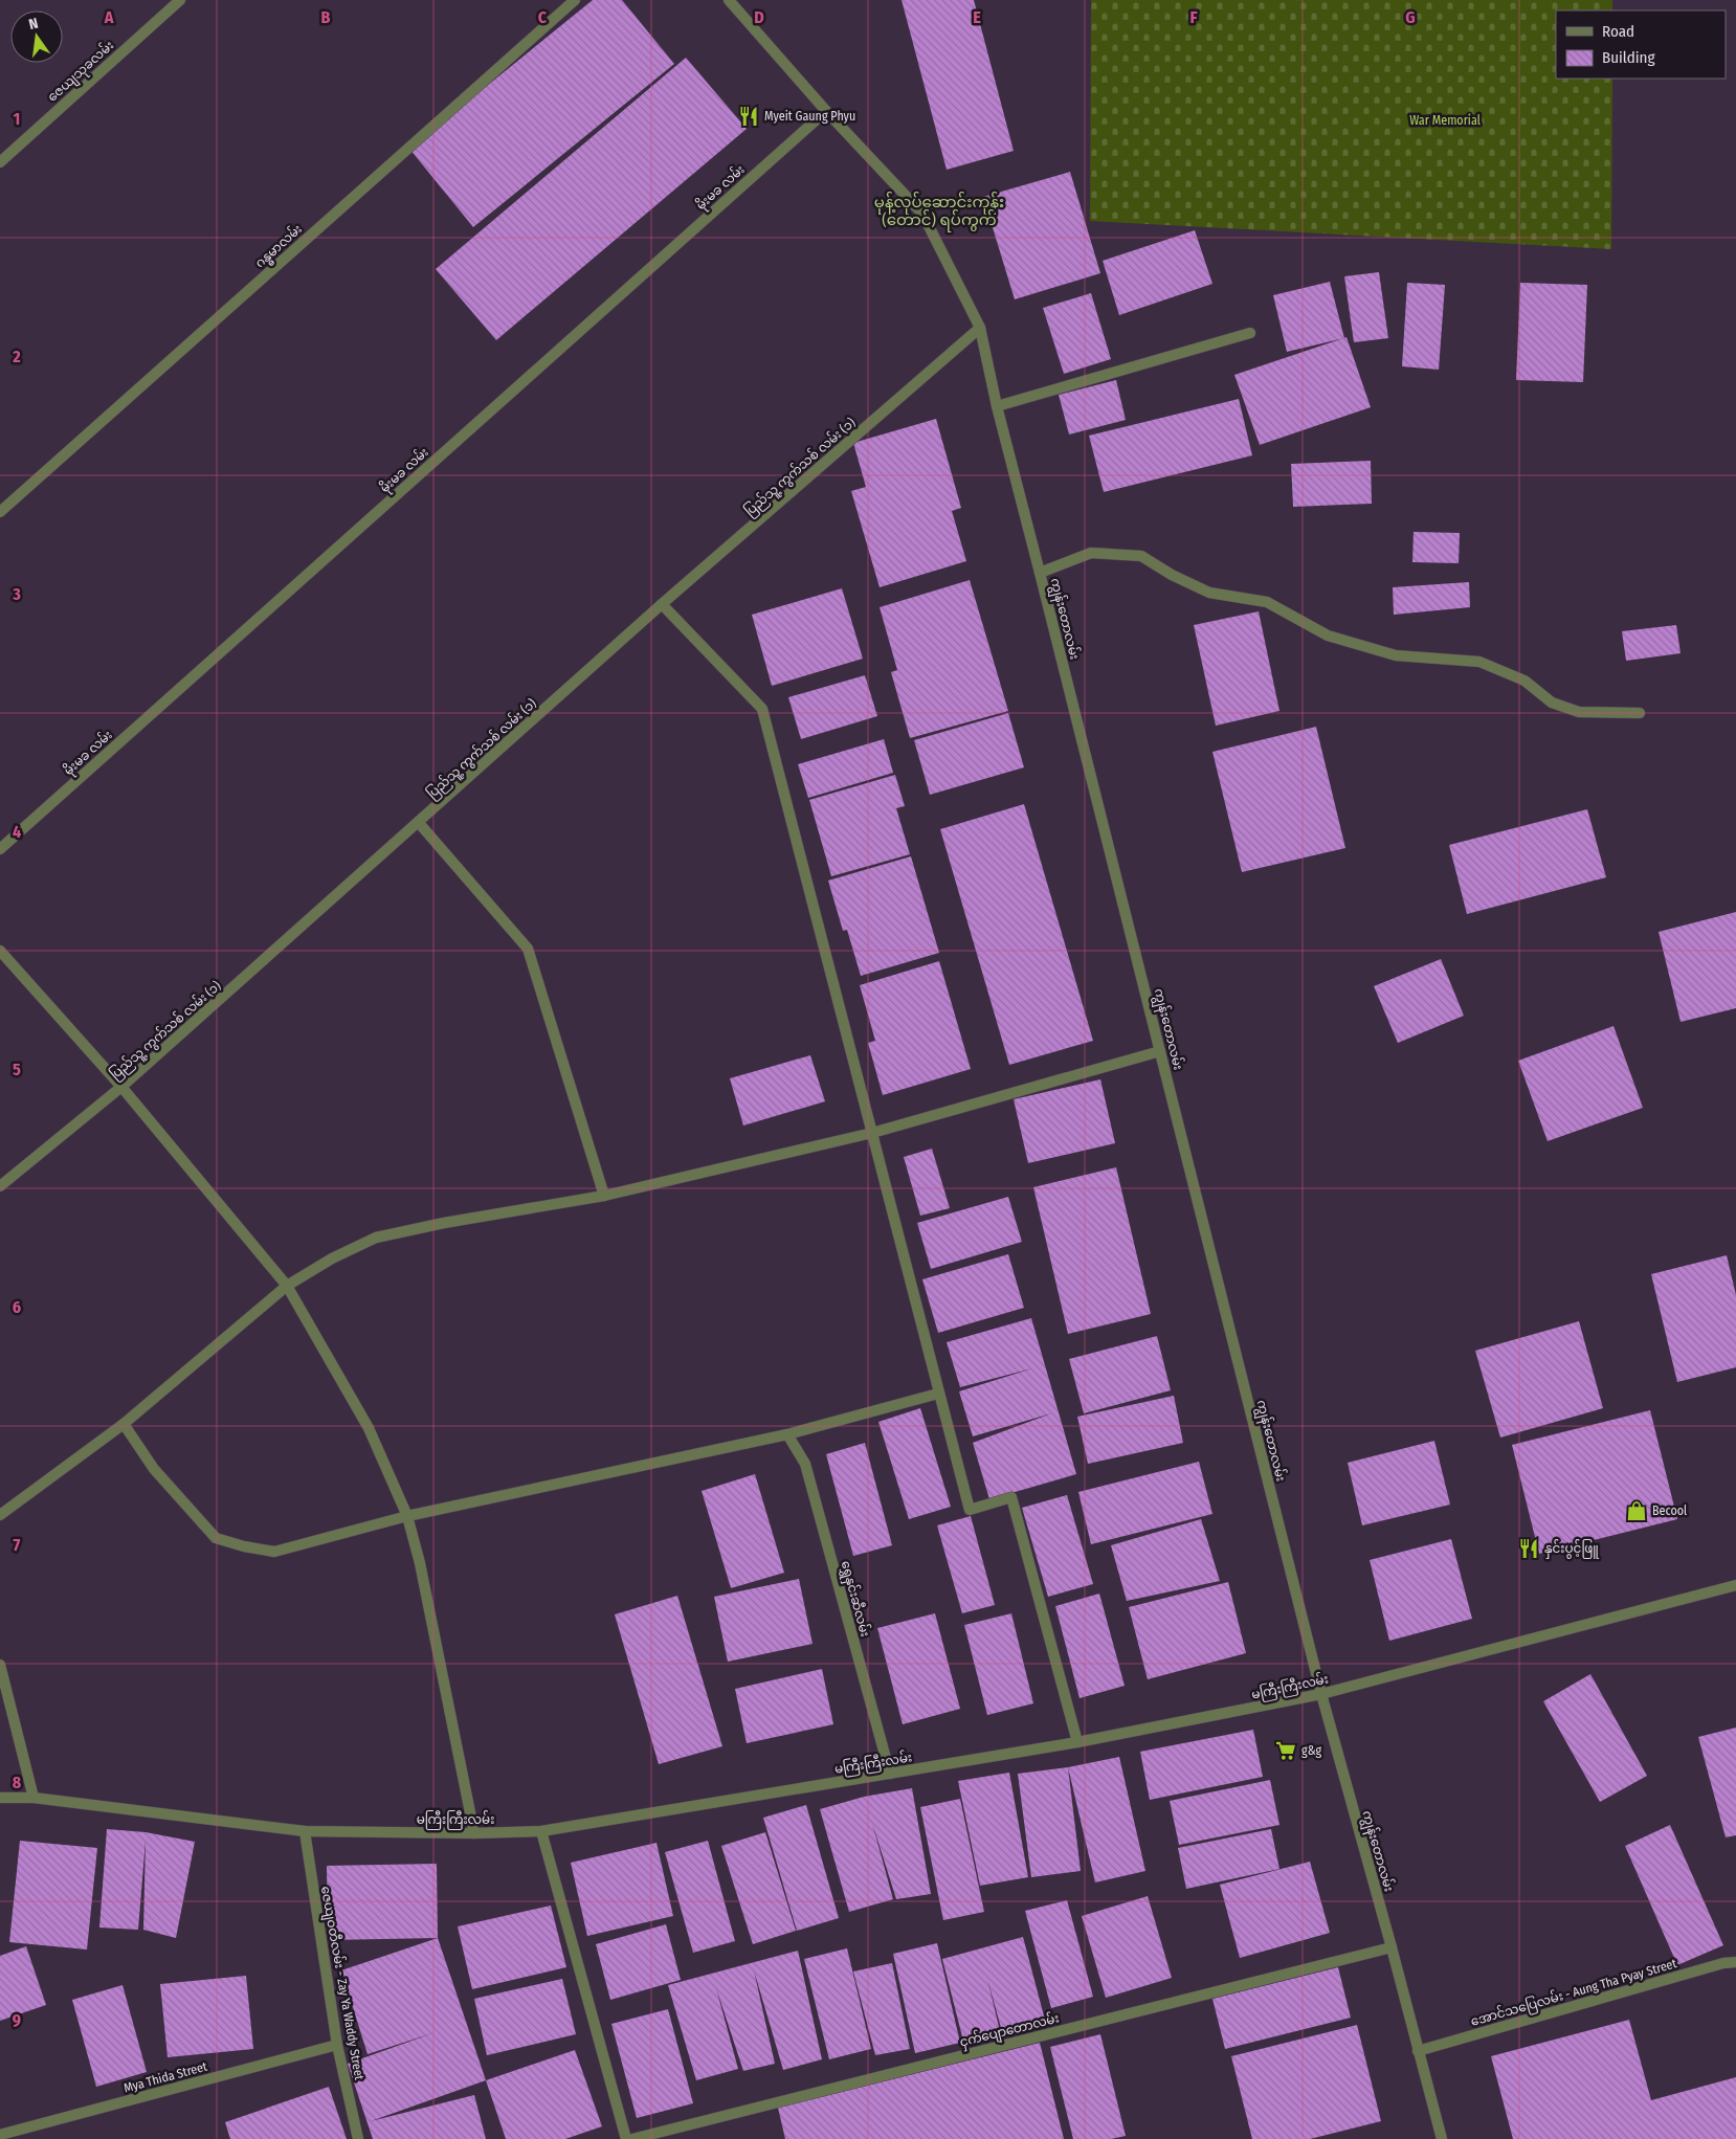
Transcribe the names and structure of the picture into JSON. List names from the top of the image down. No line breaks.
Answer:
{"streets":{"street":["ဇေယျသုခလမ်း","မိုးမခ လမ်း","ဂန္ဓမာလမ်း","ပြည်သူ့ ကွက်သစ် လမ်း (၁)","ကျွန်းတောလမ်း","ရွှေနှင်းဆီလမ်း","မကြီးကြီးလမ်း","ဇေယျဝတီလမ်း - Zay Ya Waddy Street","အောင်သပြေလမ်း - Aung Tha Pyay Street","ငှက်ပျောတောလမ်း","Mya Thida Street"]},"crossings":[["မိုးမခ လမ်း","ကျွန်းတောလမ်း"],["ပြည်သူ့ ကွက်သစ် လမ်း (၁)","ကျွန်းတောလမ်း"],["ကျွန်းတောလမ်း","မကြီးကြီးလမ်း"],["ကျွန်းတောလမ်း","အောင်သပြေလမ်း - Aung Tha Pyay Street"],["ကျွန်းတောလမ်း","ငှက်ပျောတောလမ်း"],["ရွှေနှင်းဆီလမ်း","မကြီးကြီးလမ်း"],["မကြီးကြီးလမ်း","ဇေယျဝတီလမ်း - Zay Ya Waddy Street"],["ဇေယျဝတီလမ်း - Zay Ya Waddy Street","Mya Thida Street"]],"districts":["မုန့်လုပ်ဆောင်းကုန်း (တောင်) ရပ်ကွက်"],"parks":["War Memorial"],"places":{"restaurant":["Myeit Gaung Phyu","နှင်းပွင့်ဖြူ"],"shop":["Becool"],"supermarket":["g&g"]},"legend":["Road","Building"],"north":"top","grid":{"columns":["A","B","C","D","E","F","G"],"rows":["1","2","3","4","5","6","7","8","9"]}}
